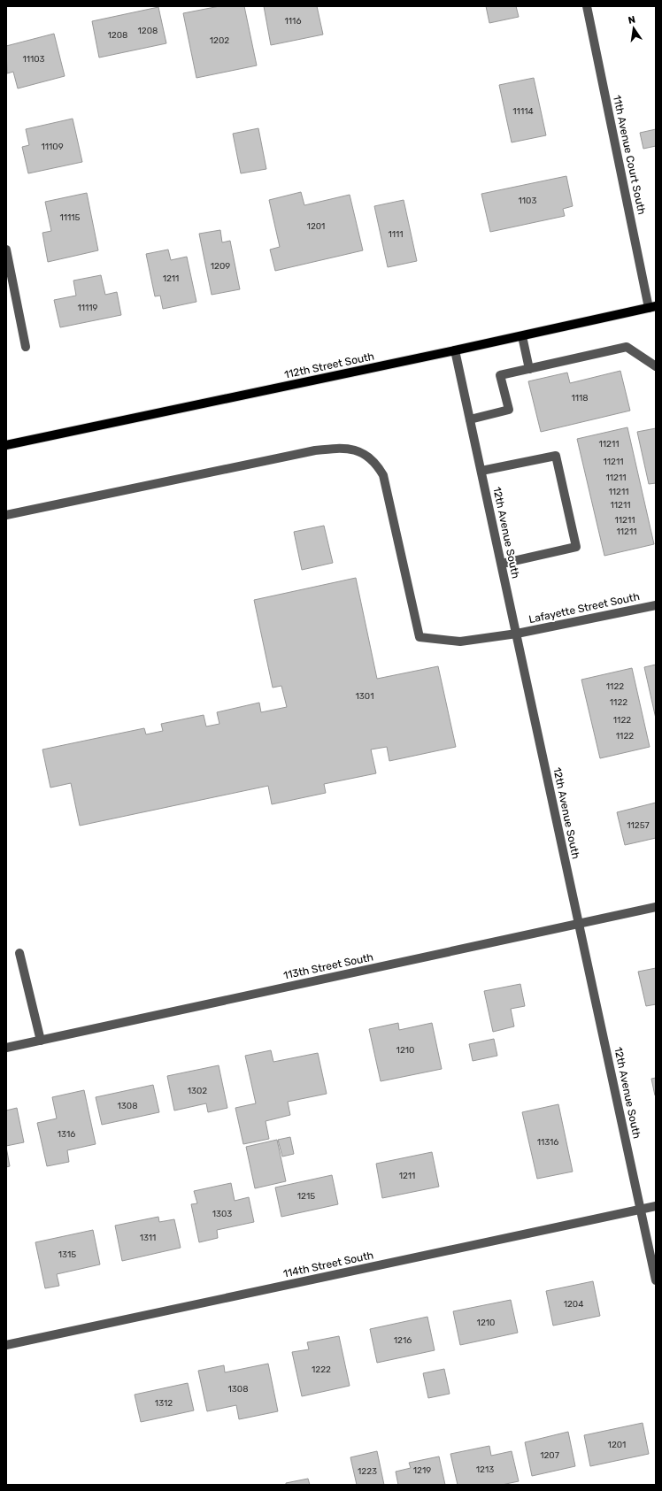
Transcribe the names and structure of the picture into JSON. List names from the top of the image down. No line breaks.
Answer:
{"streets":{"main road":["112th Street South"],"street":["11th Avenue Court South","12th Avenue South","Lafayette Street South","113th Street South","114th Street South"]},"crossings":[["11th Avenue Court South","112th Street South"],["112th Street South","12th Avenue South"],["12th Avenue South","Lafayette Street South"],["12th Avenue South","113th Street South"],["12th Avenue South","114th Street South"]],"house_numbers":["1116","1208","1208","1202","11103","11114","11109","1103","11115","1201","1111","1209","1211","11119","1118","11211","11211","11211","11211","11211","11211","11211","1122","1301","1122","1122","1122","11257","1210","1302","1308","1316","11316","1211","1215","1303","1311","1315","1204","1210","1216","1222","1308","1312","1201","1207","1213","1219","1223"],"north":"top"}
